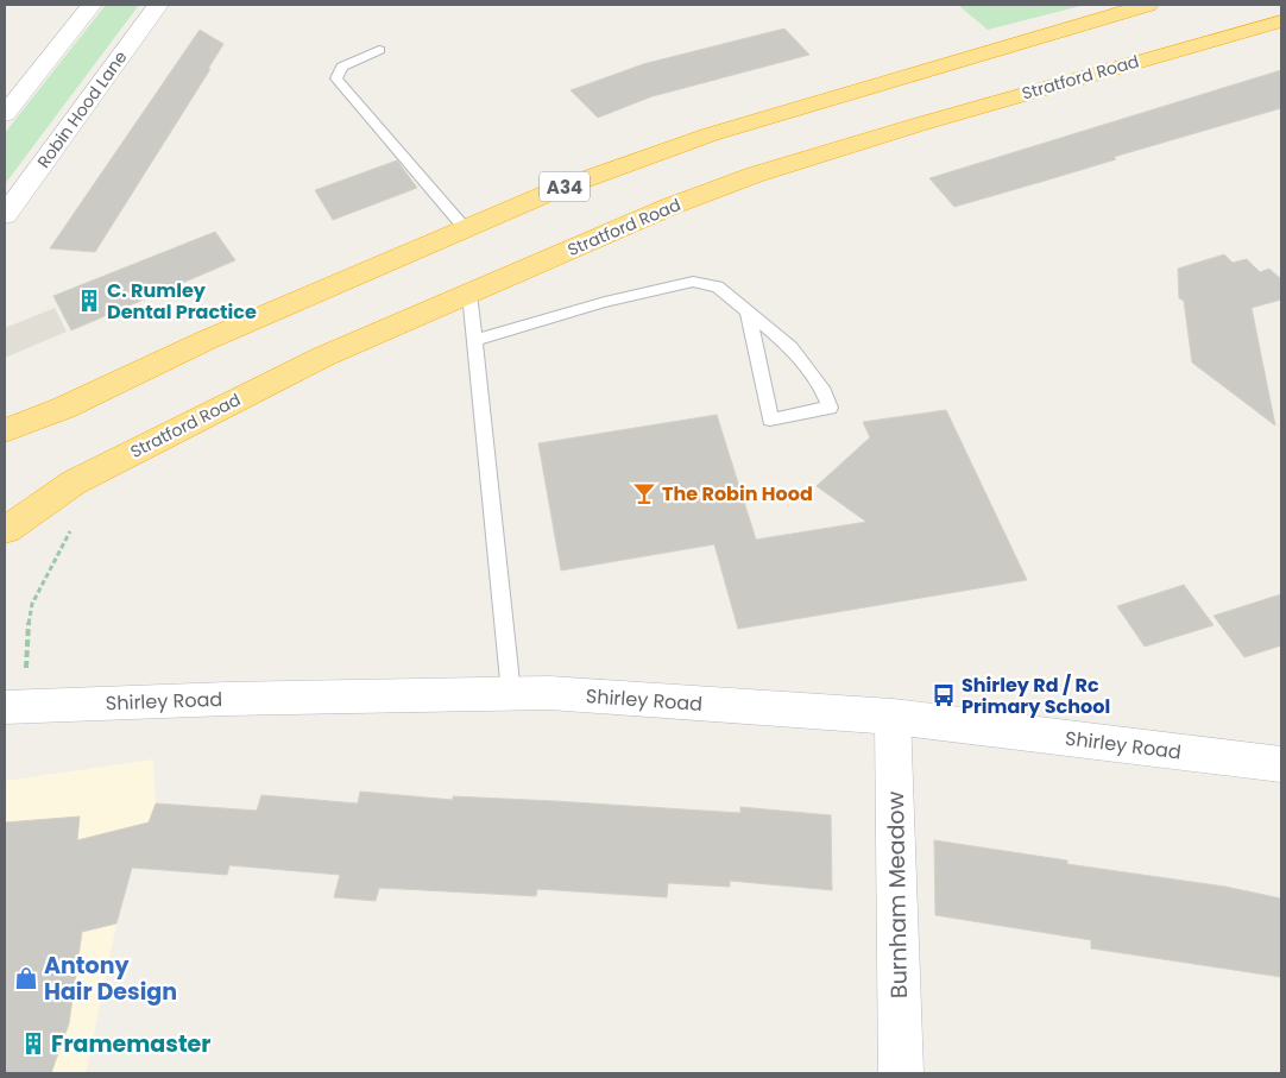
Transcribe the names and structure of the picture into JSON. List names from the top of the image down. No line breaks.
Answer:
{"streets":{"highway":["Stratford Road","A34"],"street":["Robin Hood Lane","Shirley Road","Burnham Meadow"]},"crossings":[["Shirley Road","Burnham Meadow"]],"places":{"building":["C. Rumley Dental Practice","Framemaster"],"bar":["The Robin Hood"],"bus stop":["Shirley Rd / Rc Primary School"],"shop":["Antony Hair Design"]}}
